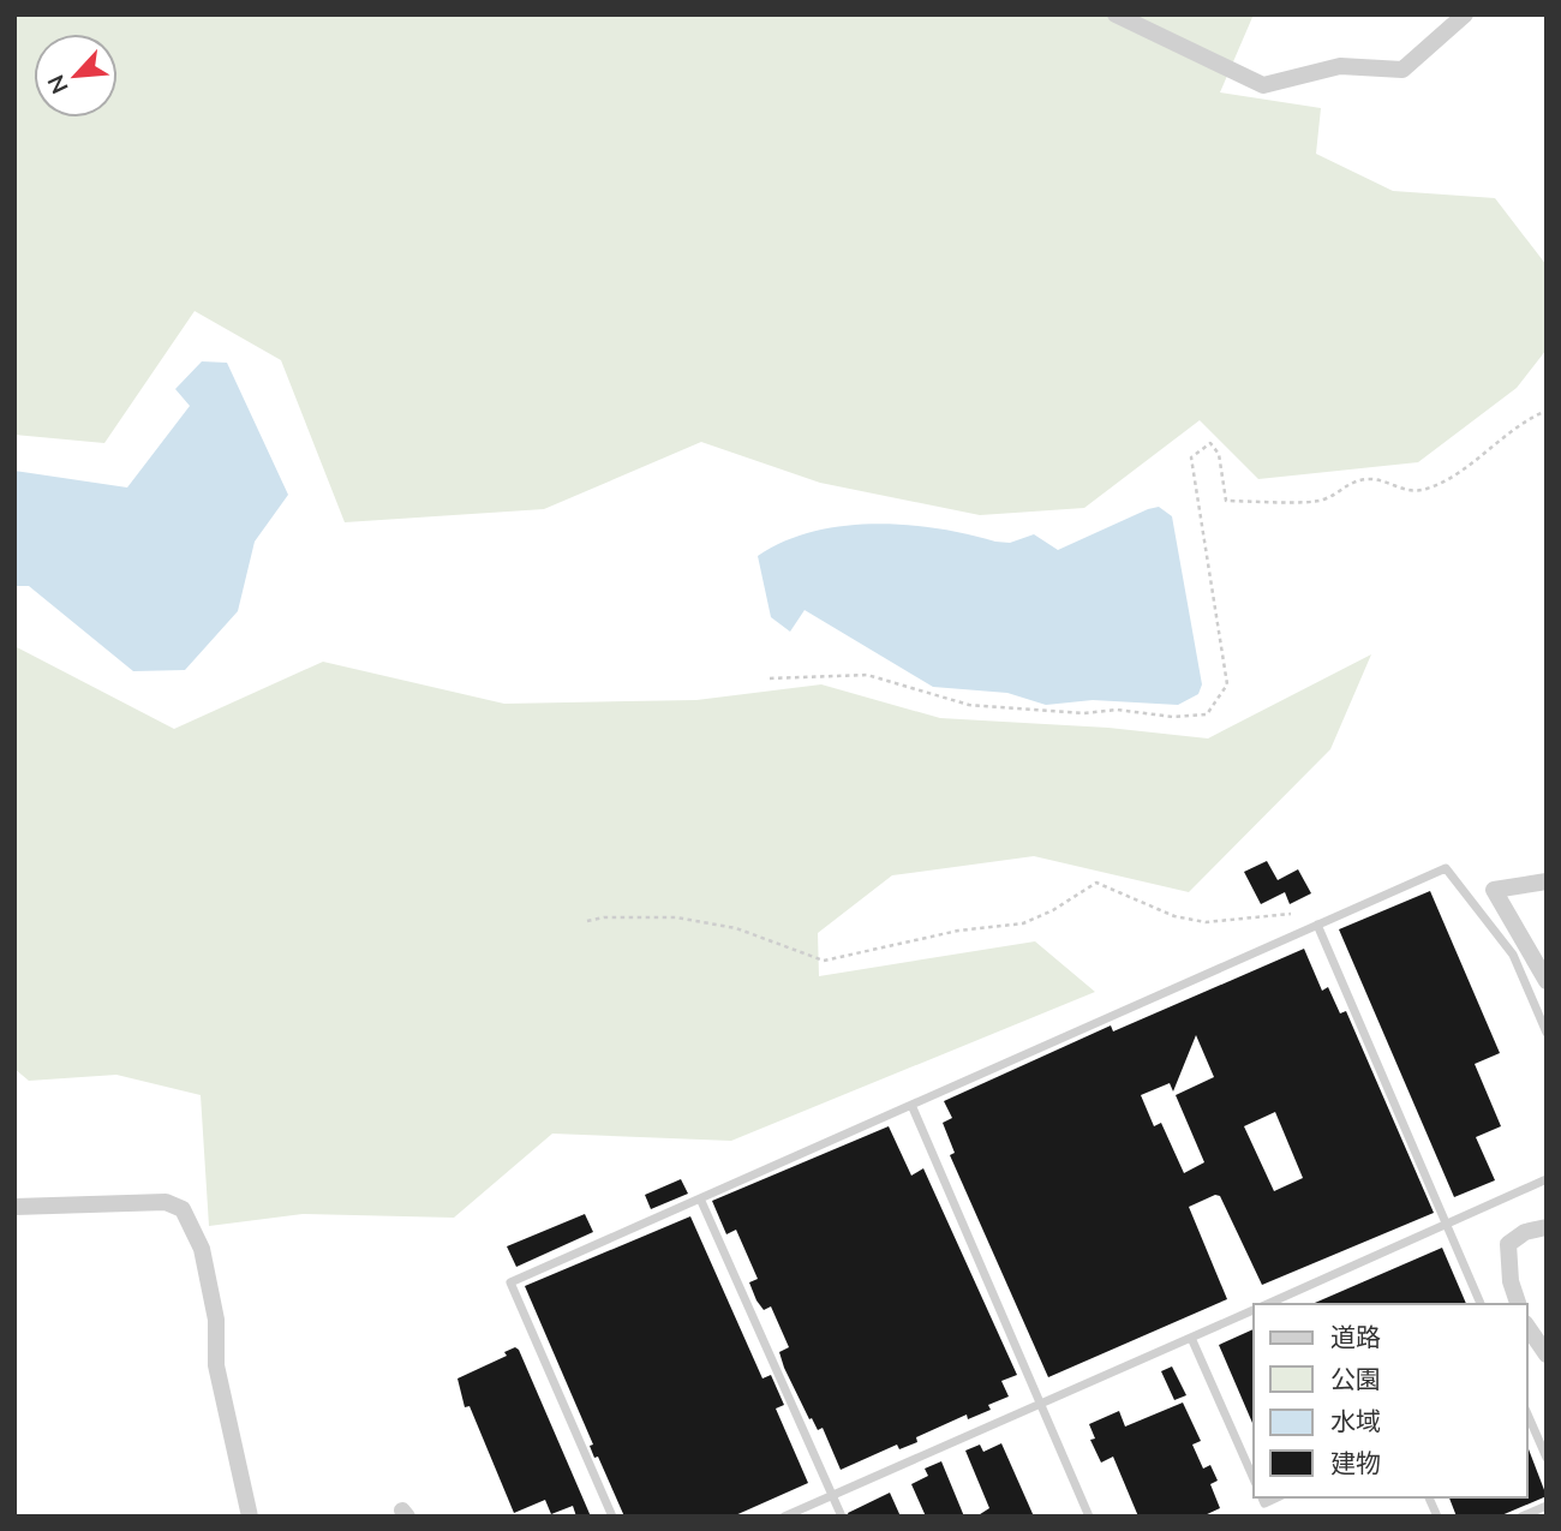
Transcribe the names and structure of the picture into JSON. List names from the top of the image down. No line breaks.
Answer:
{"legend":["道路","公園","水域","建物"],"north":"bottom left"}
